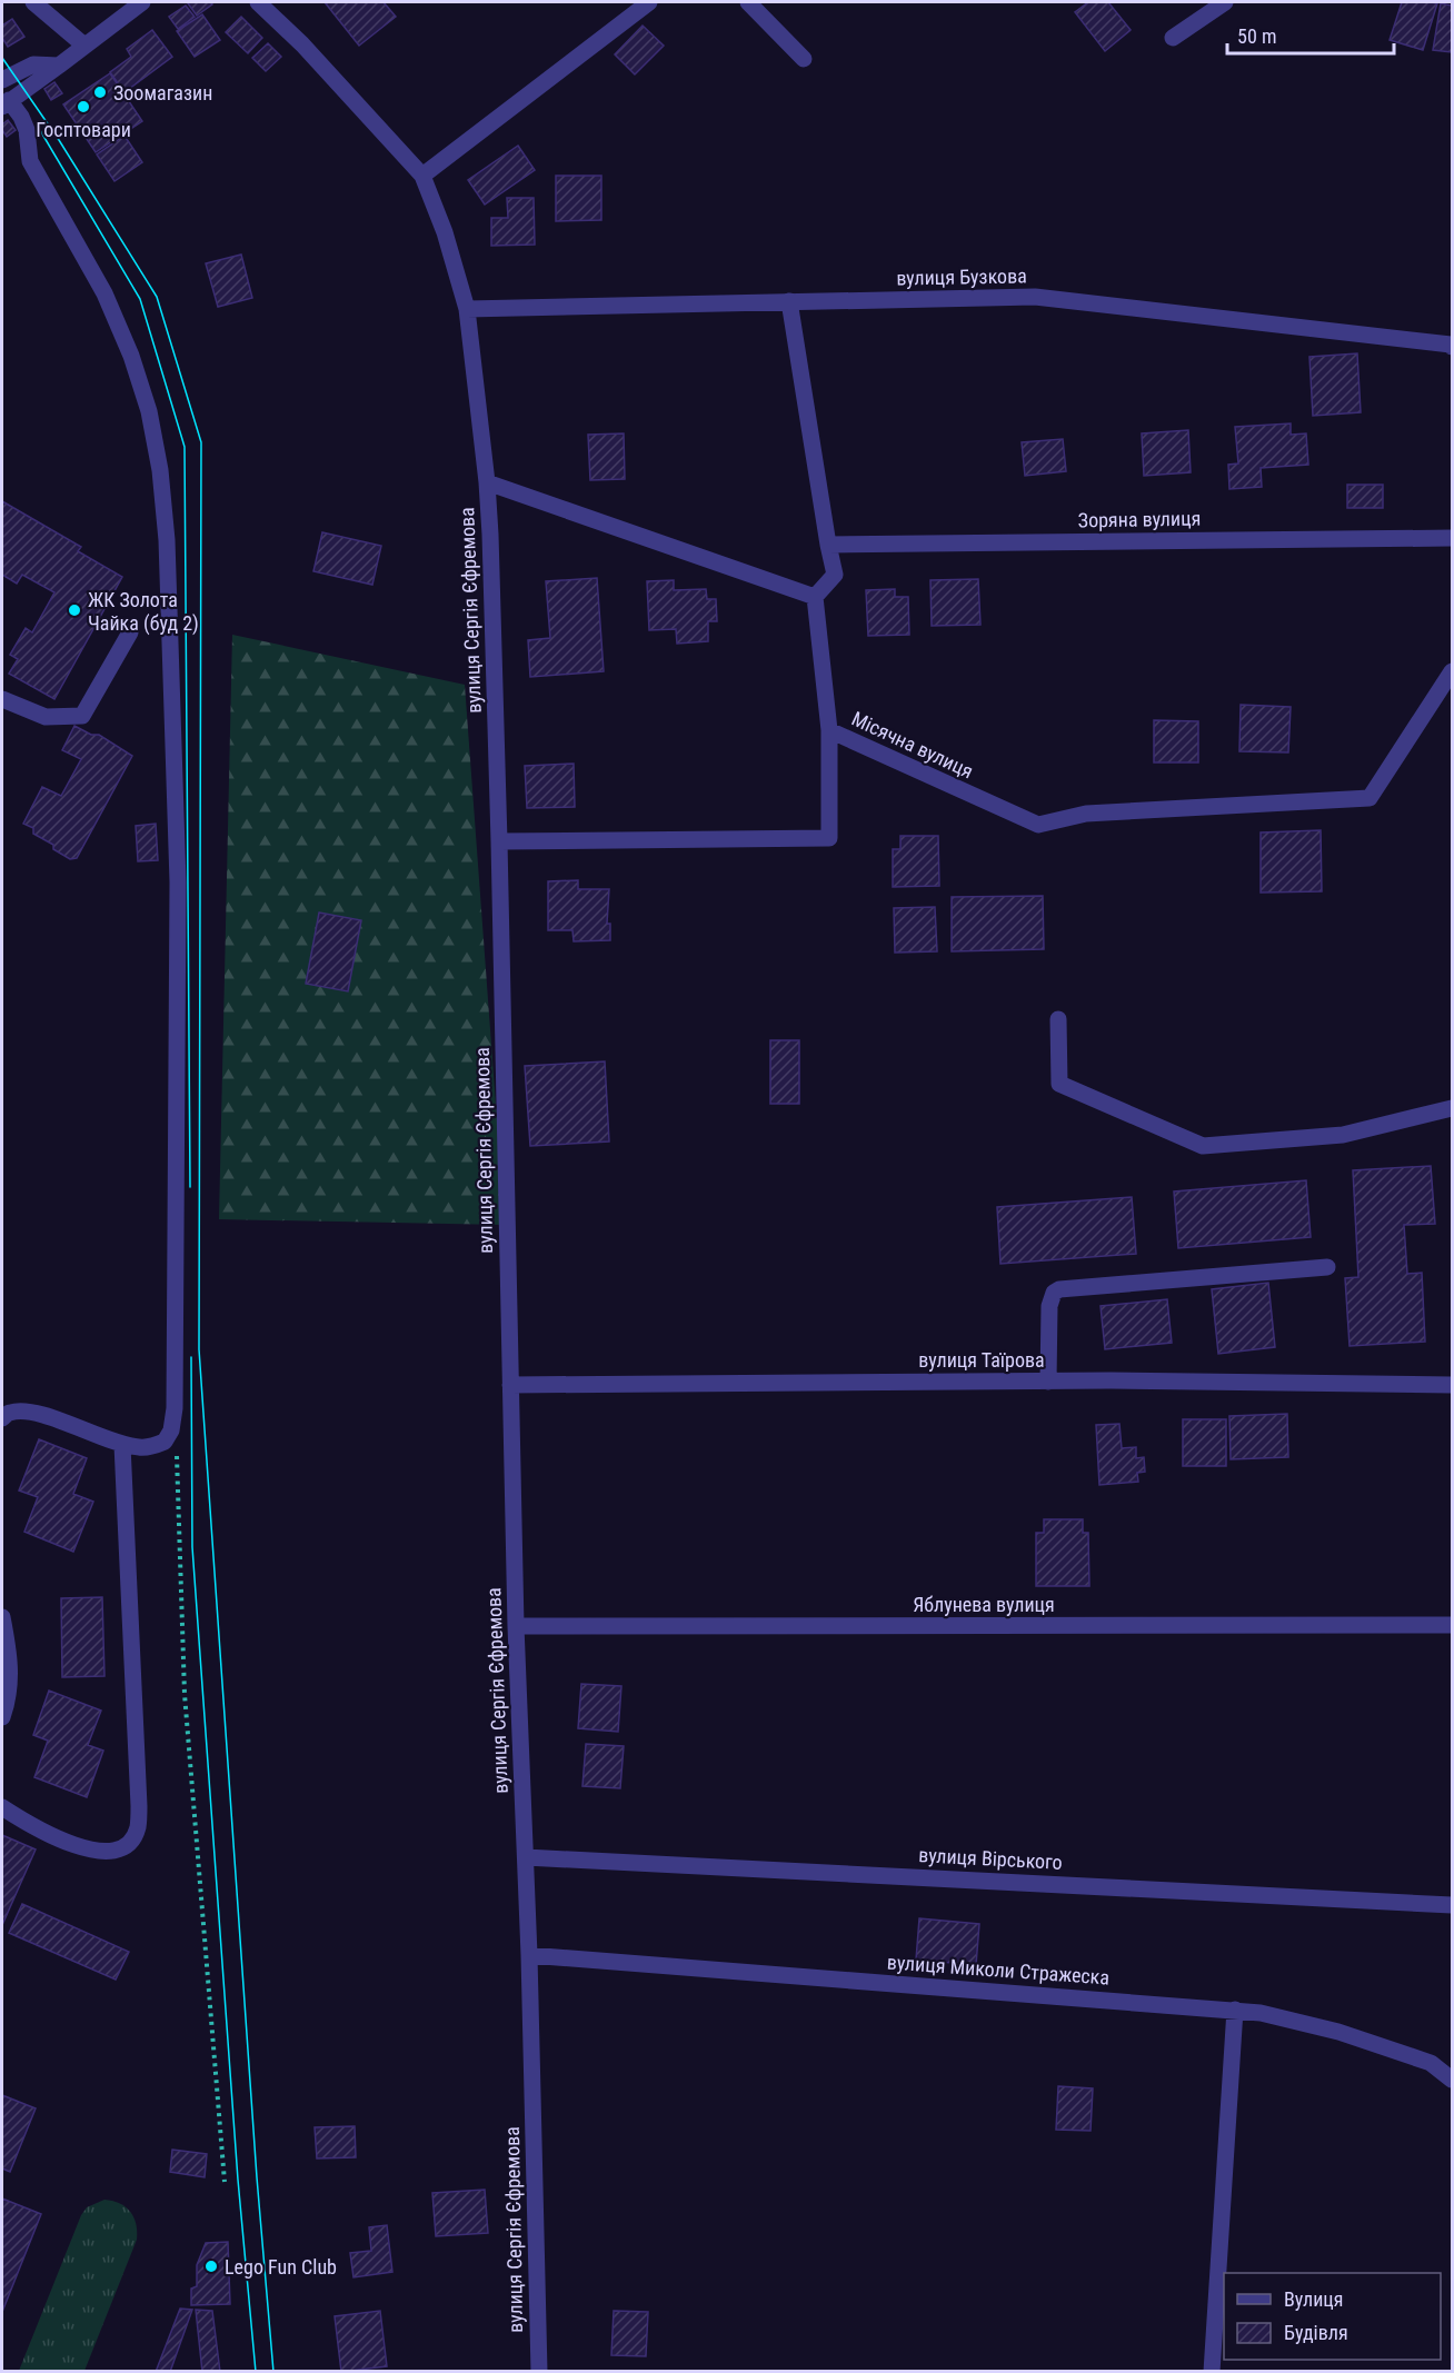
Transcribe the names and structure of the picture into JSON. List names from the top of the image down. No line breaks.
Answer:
{"streets":{"street":["вулиця Бузкова","Зоряна вулиця","вулиця Сергія Єфремова","Місячна вулиця","вулиця Таїрова","Яблунева вулиця","вулиця Вірського","вулиця Миколи Стражеска"]},"crossings":[["вулиця Бузкова","вулиця Сергія Єфремова"],["вулиця Сергія Єфремова","Місячна вулиця"],["вулиця Сергія Єфремова","вулиця Таїрова"],["вулиця Сергія Єфремова","Яблунева вулиця"],["вулиця Сергія Єфремова","вулиця Вірського"],["вулиця Сергія Єфремова","вулиця Миколи Стражеска"]],"places":["Зоомагазин","Госптовари","ЖК Золота Чайка (буд 2)","Lego Fun Club"],"legend":["Вулиця","Будівля"],"scale_bar":"50 m"}
